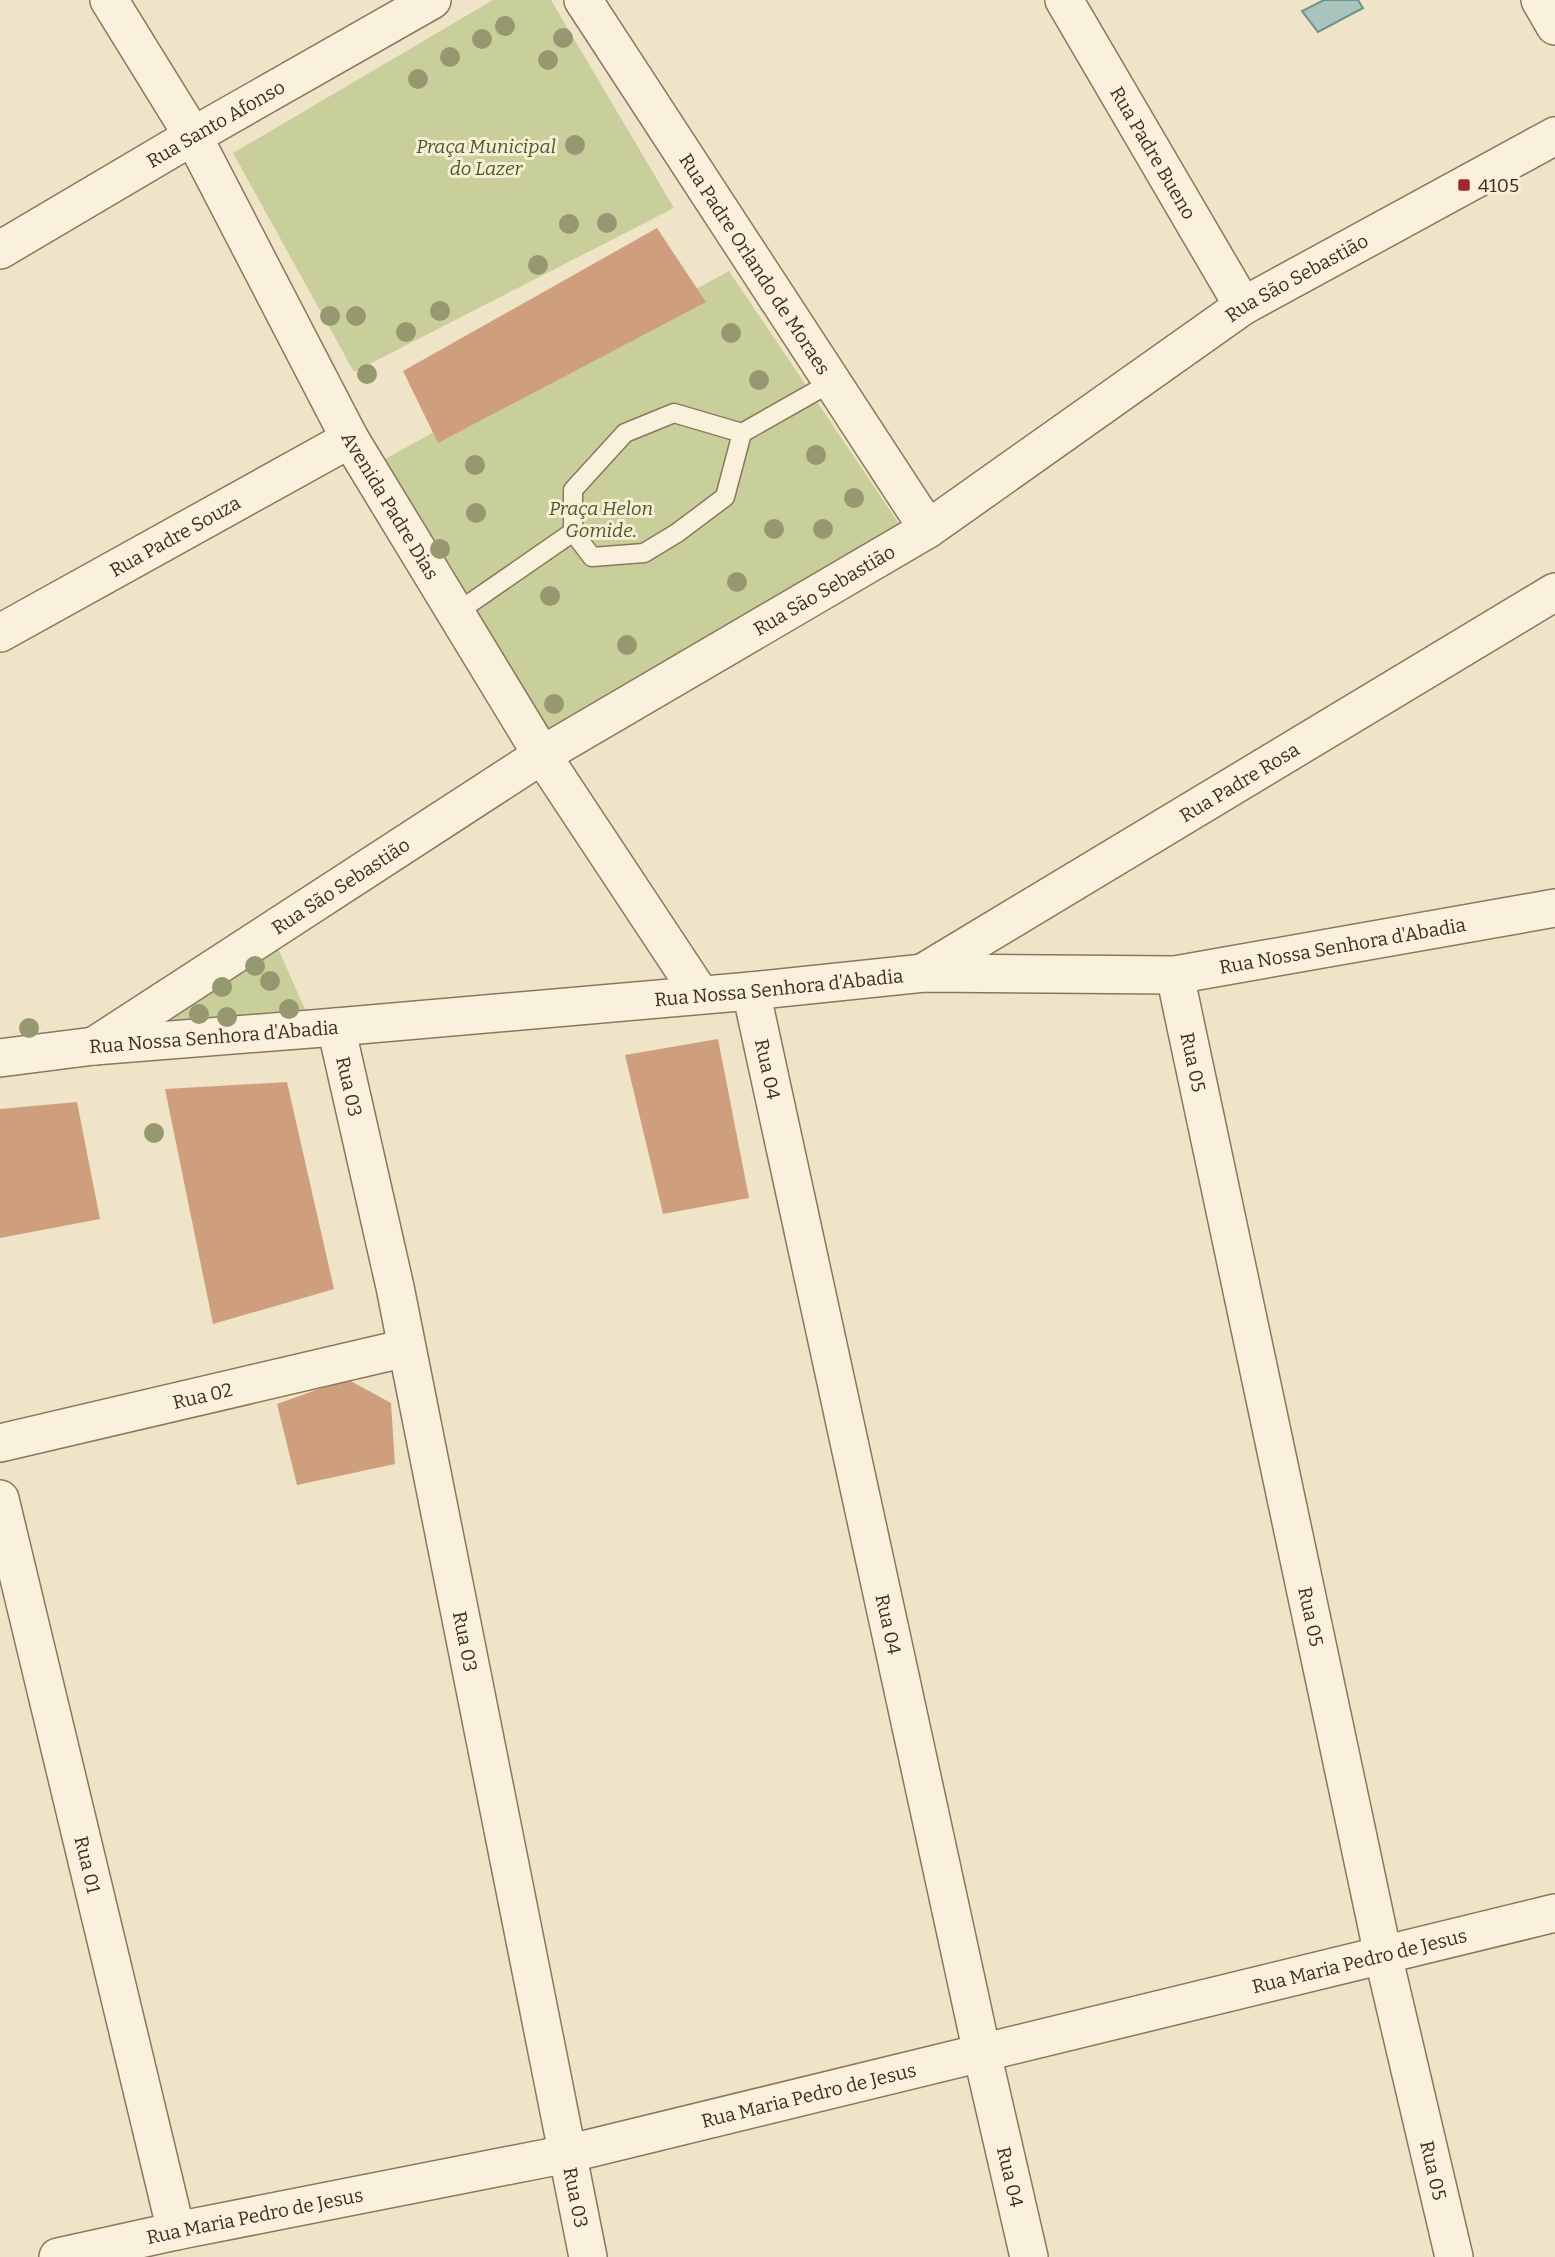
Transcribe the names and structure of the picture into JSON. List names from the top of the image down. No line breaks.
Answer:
{"streets":{"street":["Rua Santo Afonso","Rua Padre Bueno","Rua Padre Orlando de Moraes","Rua São Sebastião","Avenida Padre Dias","Rua Padre Souza","Rua Padre Rosa","Rua Nossa Senhora d'Abadia","Rua 05","Rua 04","Rua 03","Rua 02","Rua 01","Rua Maria Pedro de Jesus"]},"crossings":[["Rua Santo Afonso","Avenida Padre Dias"],["Rua Padre Bueno","Rua São Sebastião"],["Rua Padre Orlando de Moraes","Rua São Sebastião"],["Rua São Sebastião","Avenida Padre Dias"],["Rua São Sebastião","Rua Nossa Senhora d'Abadia"],["Avenida Padre Dias","Rua Padre Souza"],["Avenida Padre Dias","Rua Nossa Senhora d'Abadia"],["Rua Padre Rosa","Rua Nossa Senhora d'Abadia"],["Rua Nossa Senhora d'Abadia","Rua 05"],["Rua Nossa Senhora d'Abadia","Rua 04"],["Rua Nossa Senhora d'Abadia","Rua 03"],["Rua 05","Rua Maria Pedro de Jesus"],["Rua 04","Rua Maria Pedro de Jesus"],["Rua 03","Rua 02"],["Rua 03","Rua Maria Pedro de Jesus"],["Rua 01","Rua Maria Pedro de Jesus"]],"parks":["Praça Municipal do Lazer","Praça Helon Gomide."],"places":{"transit":["4105"]}}
